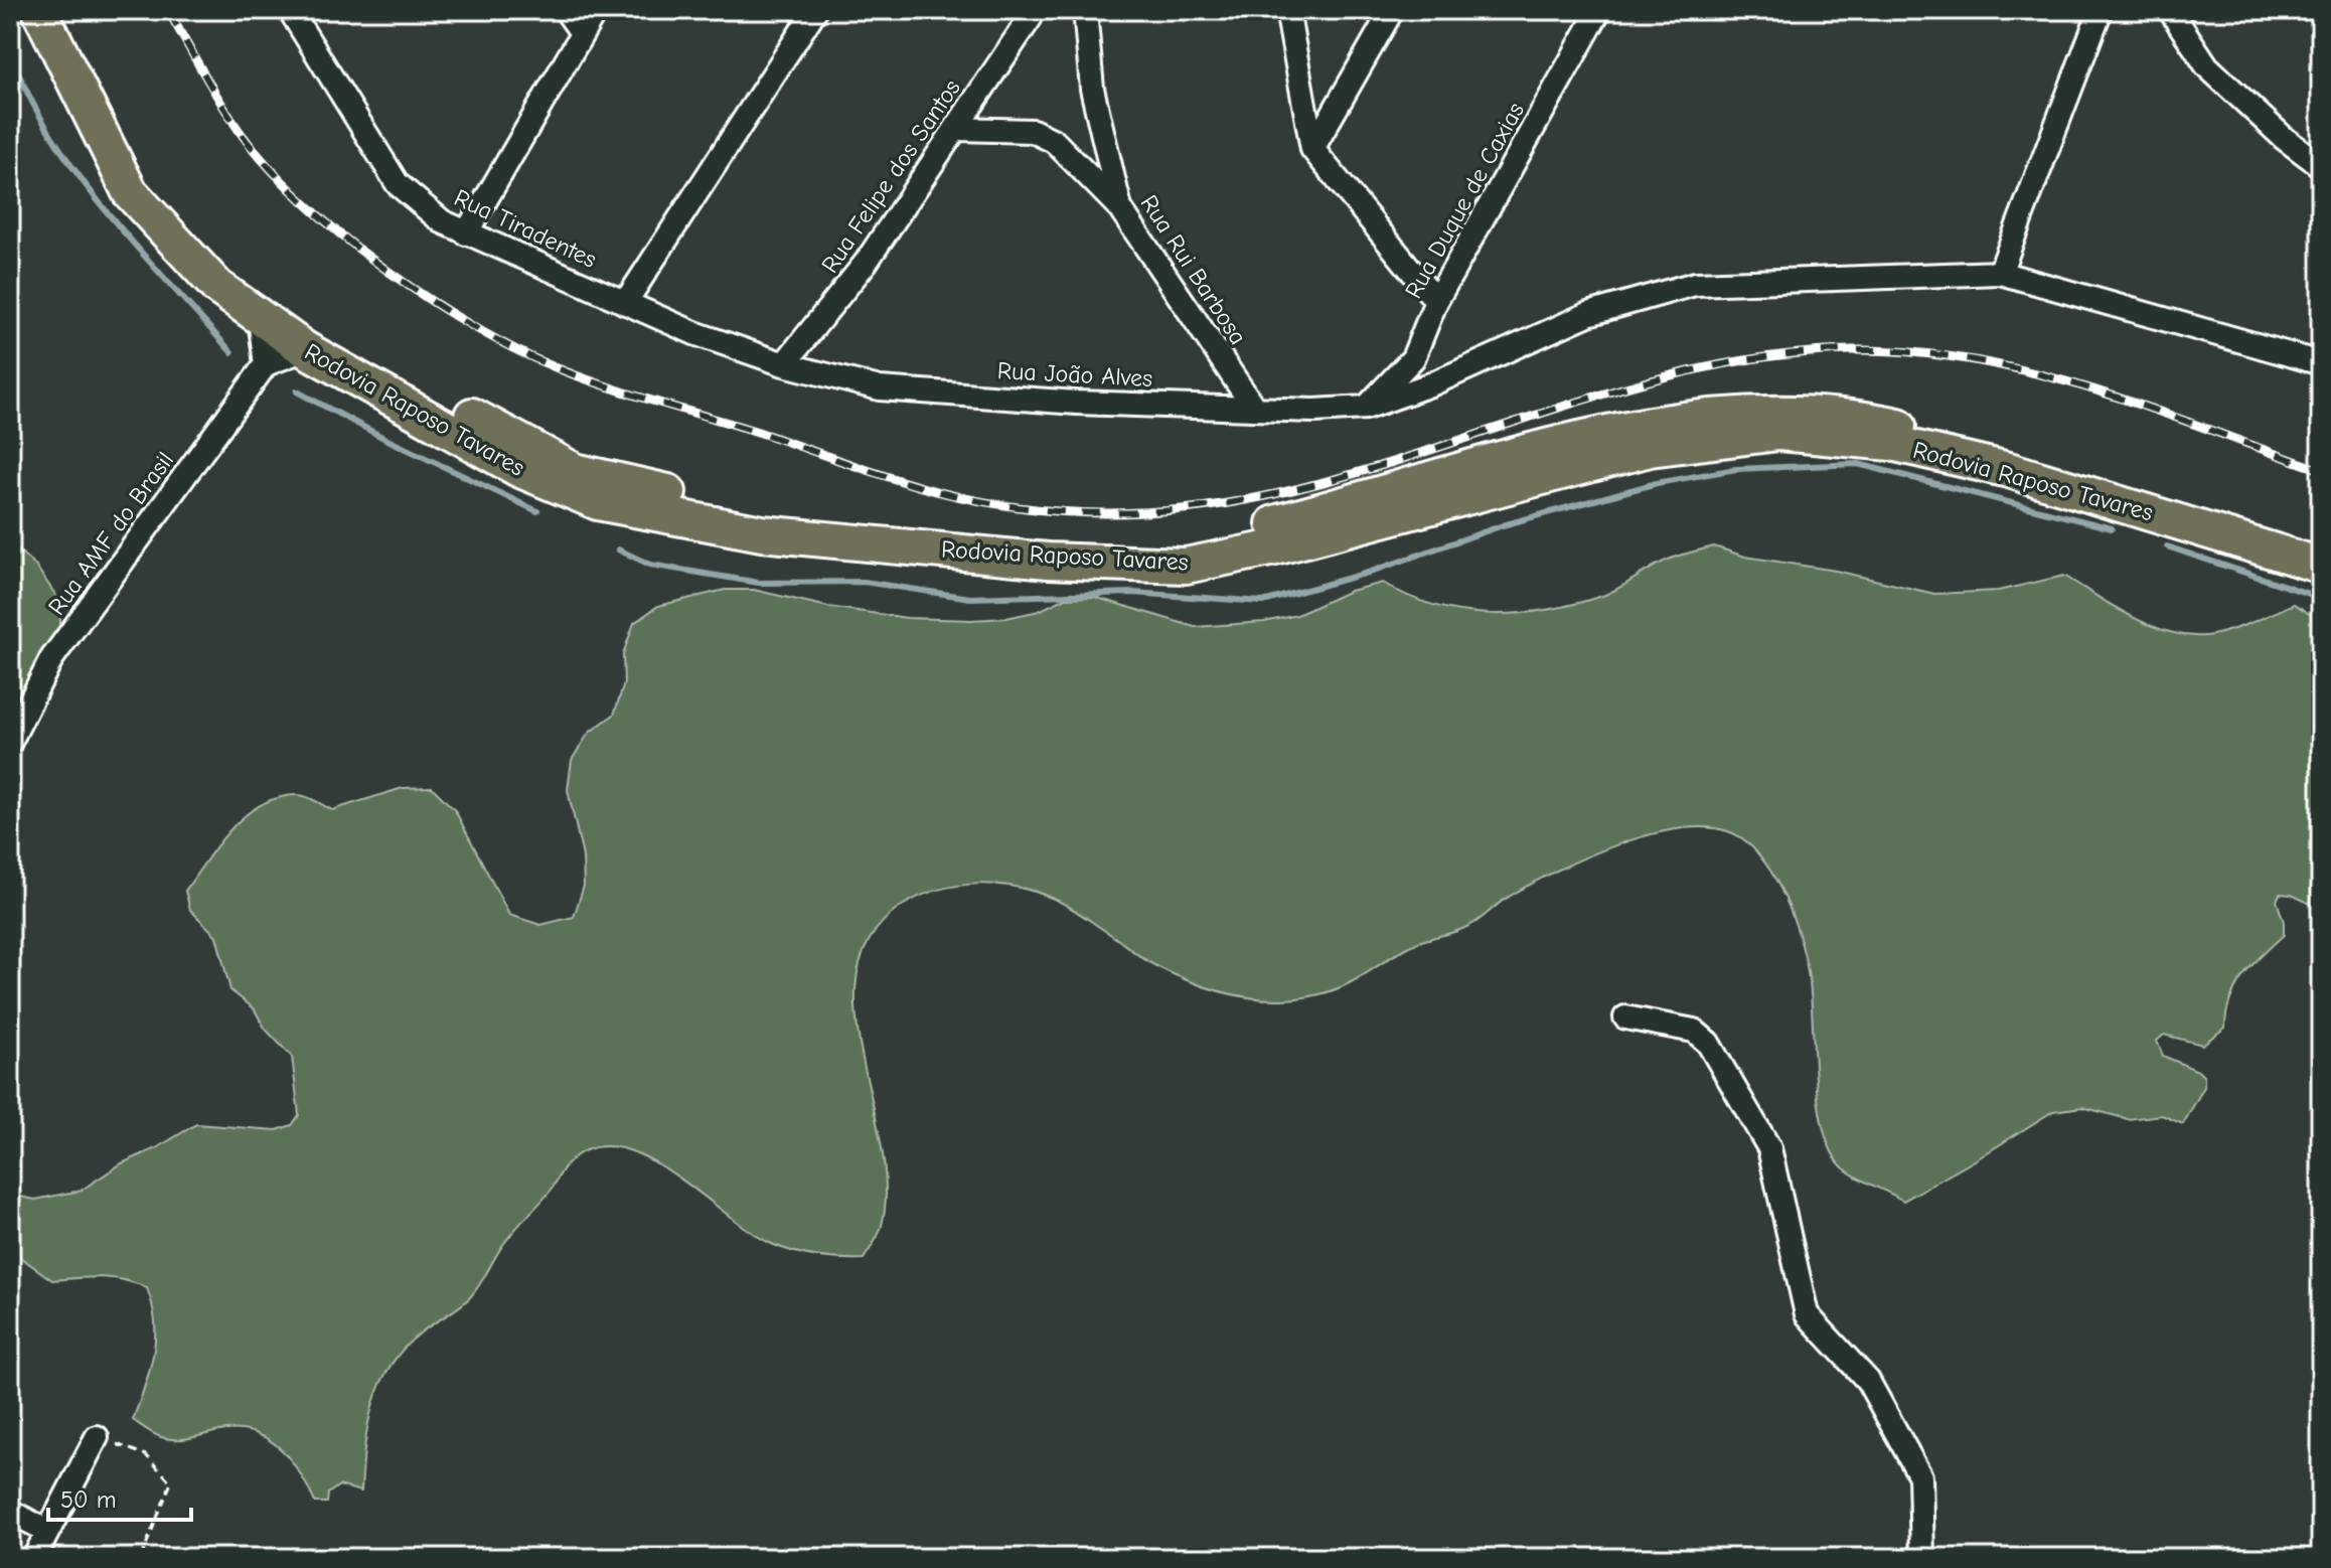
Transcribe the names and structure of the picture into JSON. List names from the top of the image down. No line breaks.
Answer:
{"streets":{"highway":["Rodovia Raposo Tavares"],"street":["Rua Felipe dos Santos","Rua Duque de Caxias","Rua Tiradentes","Rua Rui Barbosa","Rua João Alves","Rua AMF do Brasil"]},"crossings":[["Rua Felipe dos Santos","Rua Tiradentes"],["Rua Felipe dos Santos","Rua João Alves"],["Rua Duque de Caxias","Rua João Alves"],["Rua Tiradentes","Rua João Alves"],["Rua Rui Barbosa","Rua João Alves"]],"scale_bar":"50 m"}
